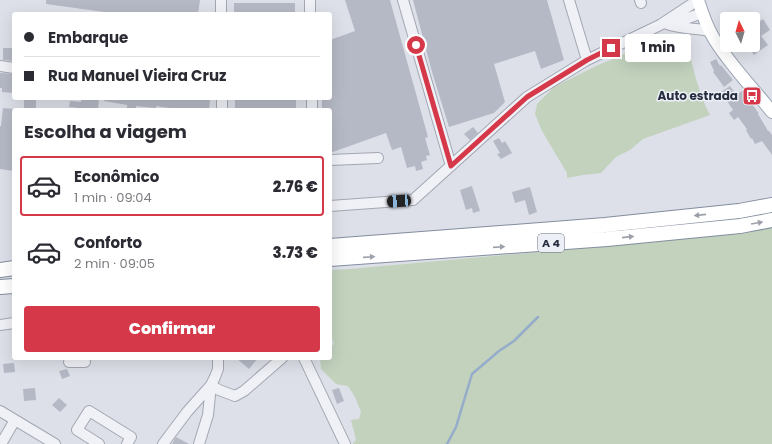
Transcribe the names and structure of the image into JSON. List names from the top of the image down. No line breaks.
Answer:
{"streets":{"highway":["A 4"]},"places":{"bus stop":["Auto estrada"]},"north":"top","page":{"banner":["Embarque","Rua Manuel Vieira Cruz"],"bubble":"1 min","heading":"Escolha a viagem","list":[{"name":"Econômico","note":"1 min · 09:04","value":"2.76 €"},{"name":"Conforto","note":"2 min · 09:05","value":"3.73 €"}],"buttons":"Confirmar"}}
